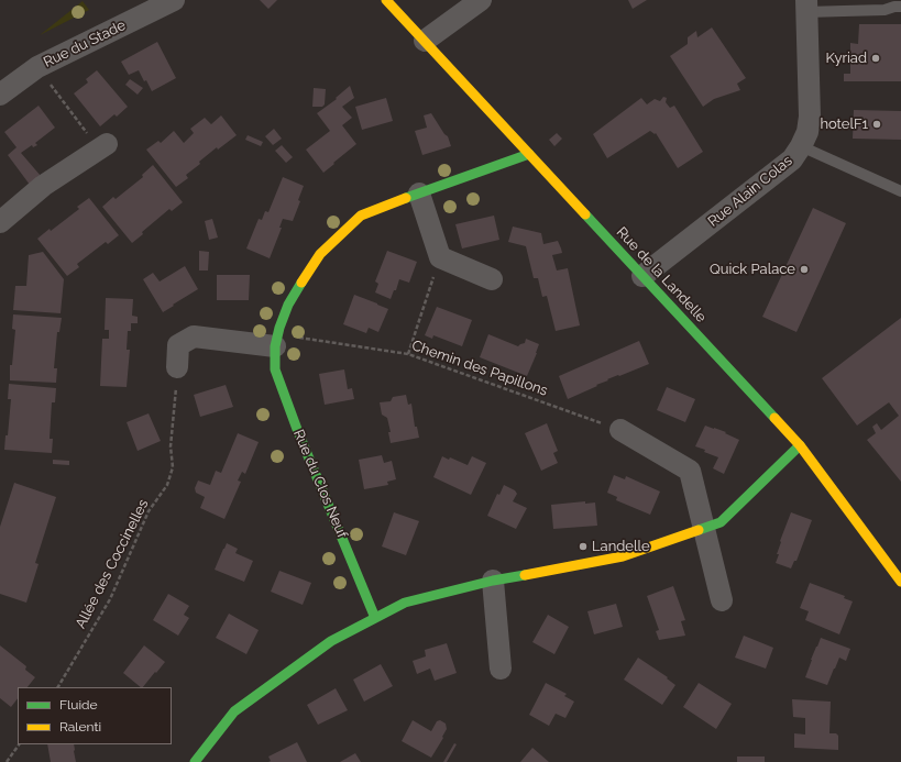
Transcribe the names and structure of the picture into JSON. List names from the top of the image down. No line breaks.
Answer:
{"streets":{"street":["Rue du Stade","Rue Alain Colas","Rue de la Landelle","Rue du Clos Neuf"],"path":["Chemin des Papillons","Allée des Coccinelles"]},"crossings":[["Rue Alain Colas","Rue de la Landelle"],["Rue de la Landelle","Rue du Clos Neuf"],["Chemin des Papillons","Rue du Clos Neuf"]],"places":["Kyriad","hotelF1","Quick Palace","Landelle"],"legend":["Fluide","Ralenti"]}
